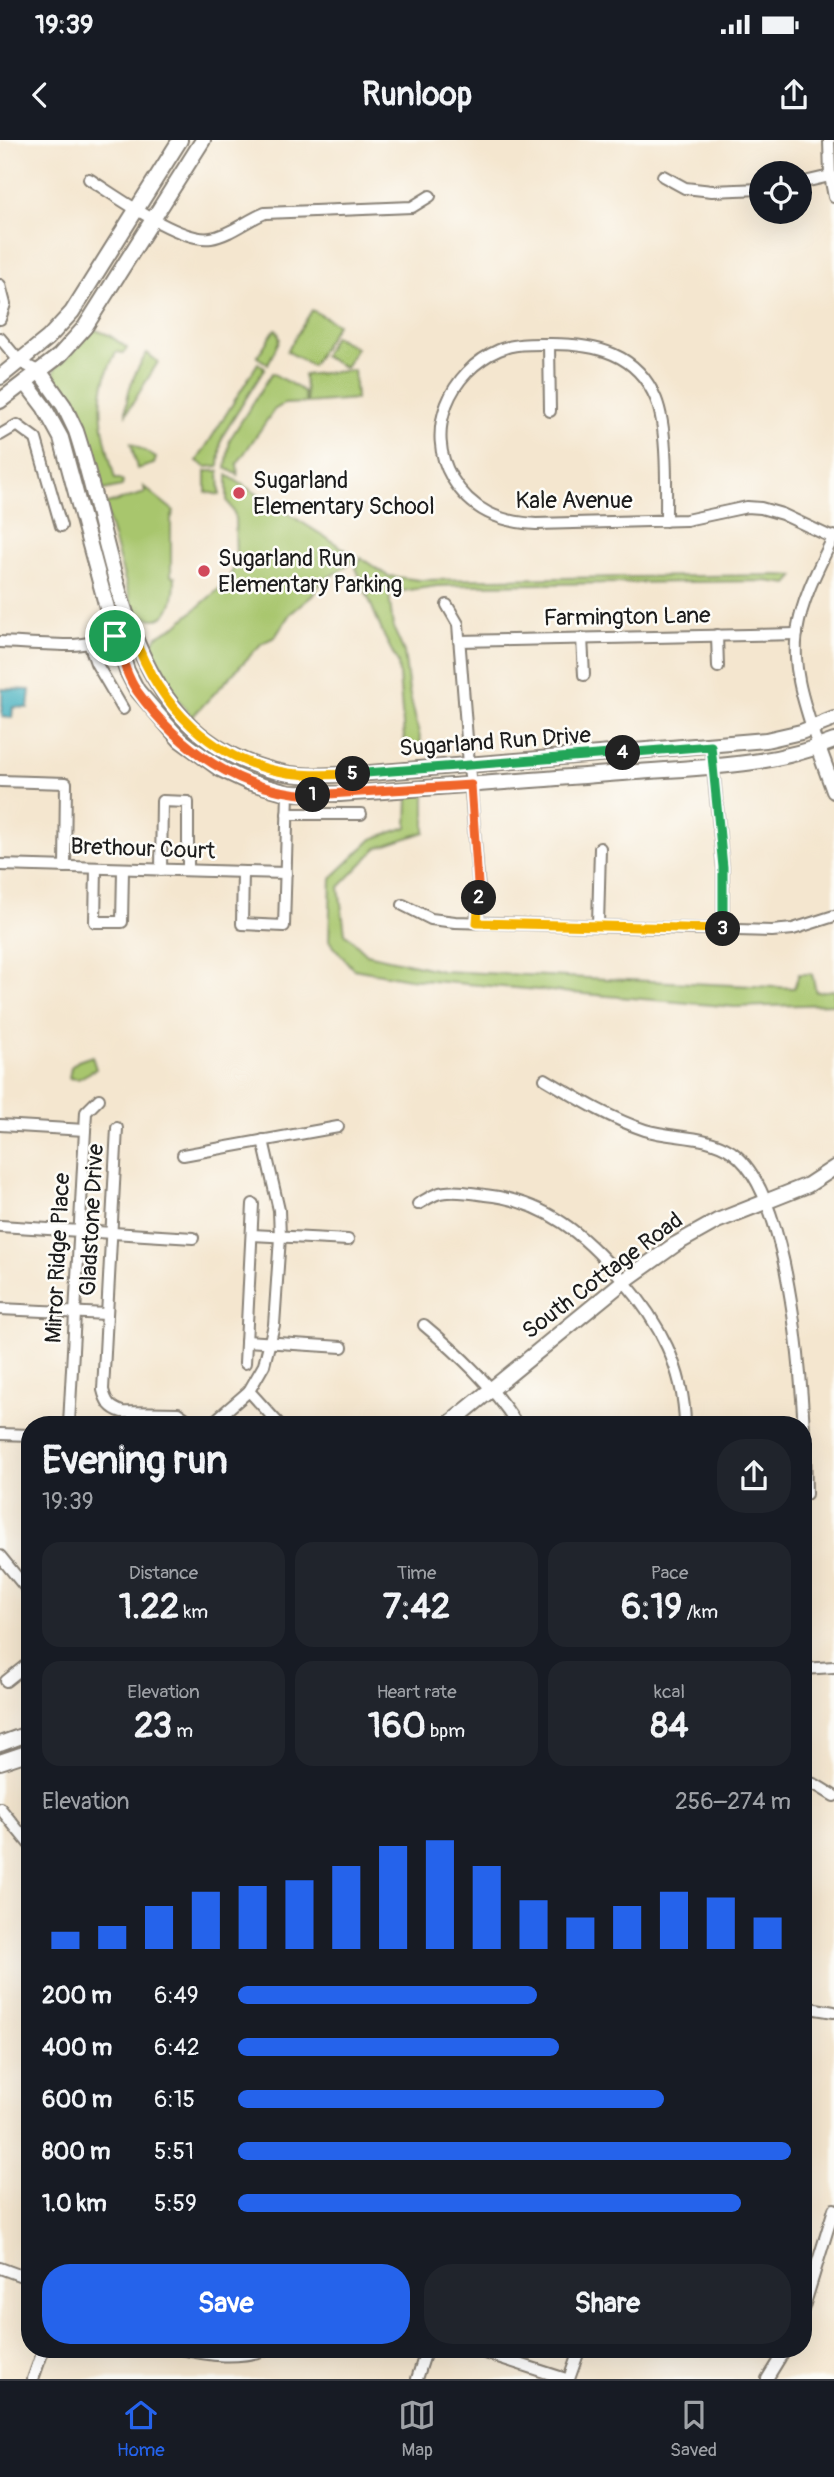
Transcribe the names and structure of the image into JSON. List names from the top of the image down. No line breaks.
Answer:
{"streets":{"street":["Kale Avenue","Farmington Lane","Sugarland Run Drive","Brethour Court","Gladstone Drive","Mirror Ridge Place","South Cottage Road"]},"crossings":[["Gladstone Drive","Mirror Ridge Place"]],"places":["Sugarland Elementary School","Sugarland Run Elementary Parking"],"page":{"status":"19:39","header":"Runloop","pins":["4","5","1","2","3"],"heading":["Evening run","19:39"],"stats":[["Distance","1.22 km"],["Time","7:42"],["Pace","6:19 /km"],["Elevation","23 m"],["Heart rate","160 bpm"],["kcal","84"]],"chart":["Elevation","256–274 m"],"list":[{"name":"200 m","note":"6:49"},{"name":"400 m","note":"6:42"},{"name":"600 m","note":"6:15"},{"name":"800 m","note":"5:51"},{"name":"1.0 km","note":"5:59"}],"buttons":["Save","Share"],"tabs":["Home","Map","Saved"]}}
